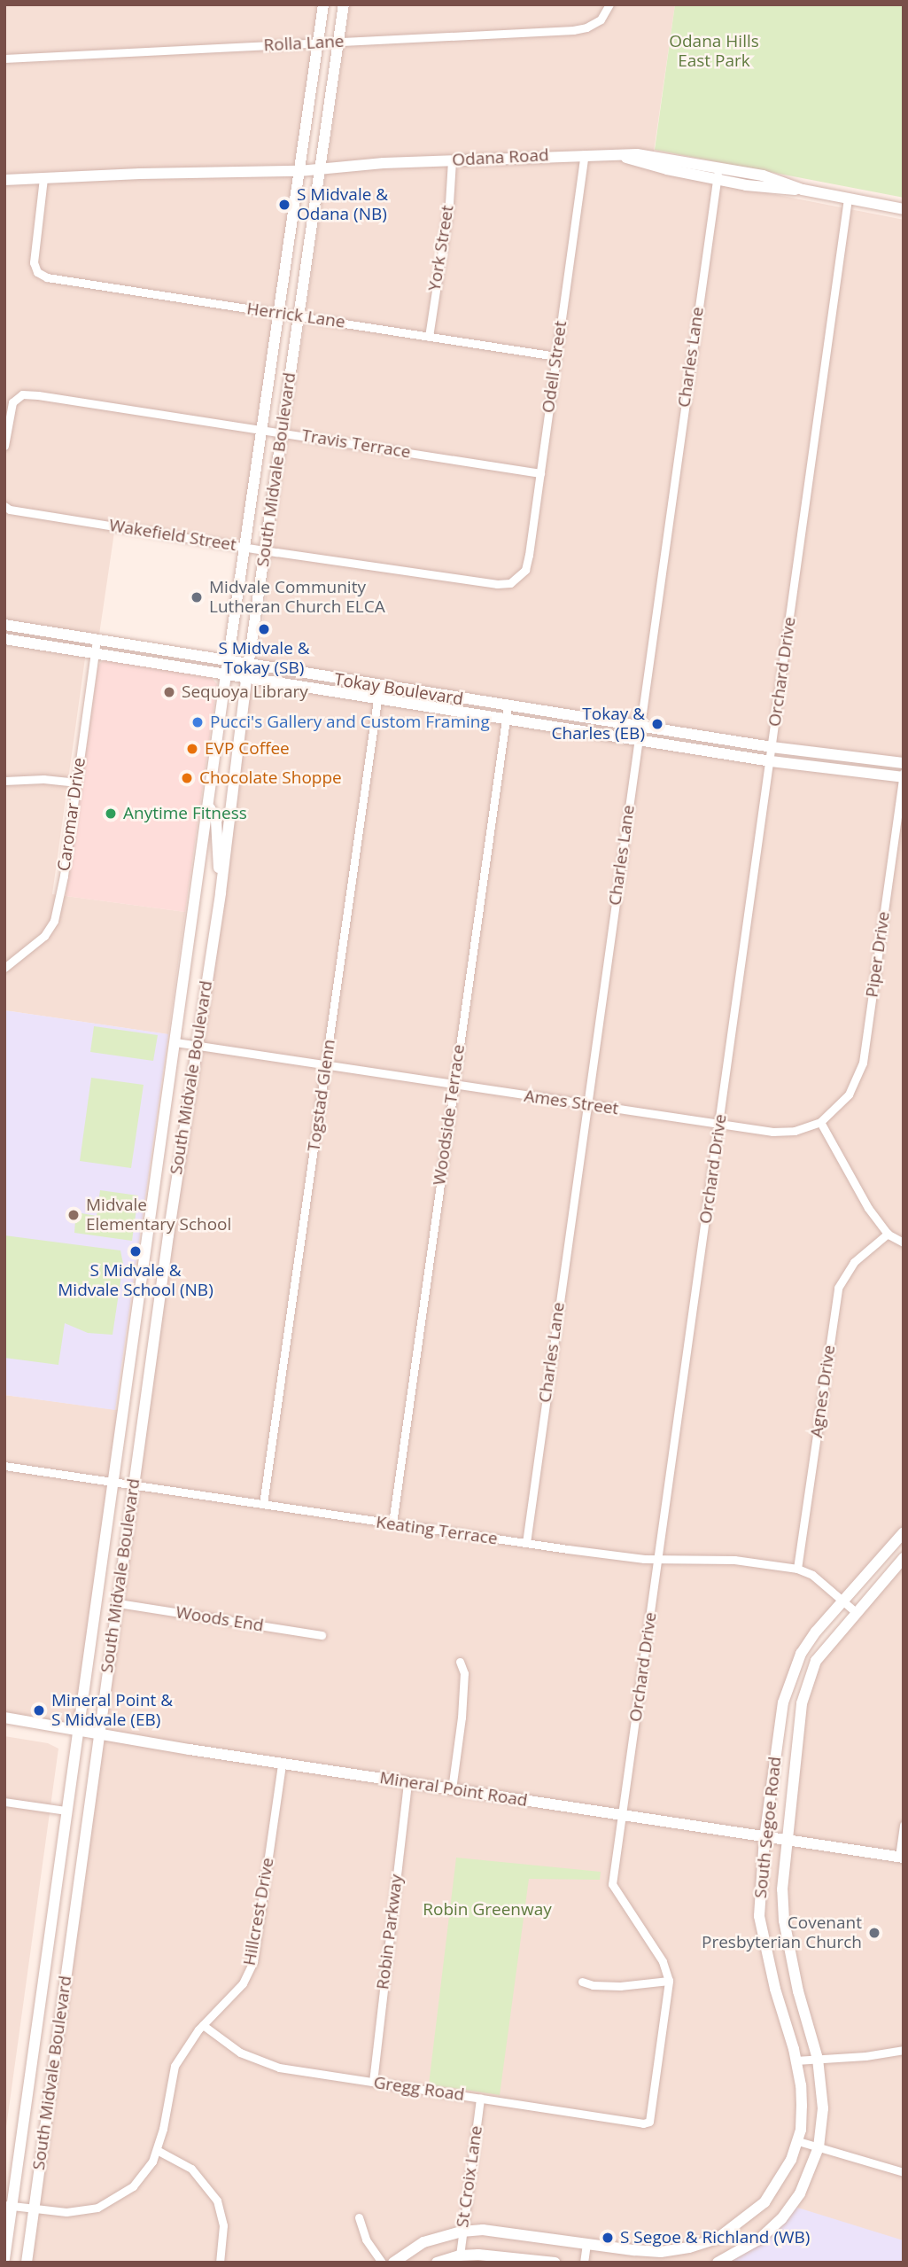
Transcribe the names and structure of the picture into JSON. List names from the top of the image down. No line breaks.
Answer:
{"streets":{"main road":["Odana Road","South Midvale Boulevard","Tokay Boulevard","Mineral Point Road","South Segoe Road"],"street":["Rolla Lane","York Street","Herrick Lane","Charles Lane","Odell Street","Travis Terrace","Wakefield Street","Orchard Drive","Caromar Drive","Piper Drive","Togstad Glenn","Ames Street","Woodside Terrace","Agnes Drive","Keating Terrace","Woods End","Hillcrest Drive","Robin Parkway","Gregg Road","St Croix Lane"]},"crossings":[["Rolla Lane","South Midvale Boulevard"],["Odana Road","York Street"],["Odana Road","Herrick Lane"],["Odana Road","Charles Lane"],["Odana Road","Odell Street"],["Odana Road","South Midvale Boulevard"],["Odana Road","Orchard Drive"],["York Street","Herrick Lane"],["Herrick Lane","Odell Street"],["Herrick Lane","South Midvale Boulevard"],["Charles Lane","Tokay Boulevard"],["Charles Lane","Ames Street"],["Charles Lane","Keating Terrace"],["Odell Street","Travis Terrace"],["Odell Street","Wakefield Street"],["Travis Terrace","South Midvale Boulevard"],["South Midvale Boulevard","Wakefield Street"],["South Midvale Boulevard","Tokay Boulevard"],["South Midvale Boulevard","Ames Street"],["South Midvale Boulevard","Keating Terrace"],["South Midvale Boulevard","Woods End"],["South Midvale Boulevard","Mineral Point Road"],["South Midvale Boulevard","Hillcrest Drive"],["Orchard Drive","Tokay Boulevard"],["Orchard Drive","Ames Street"],["Orchard Drive","Keating Terrace"],["Orchard Drive","Mineral Point Road"],["Orchard Drive","Gregg Road"],["Tokay Boulevard","Caromar Drive"],["Tokay Boulevard","Piper Drive"],["Tokay Boulevard","Togstad Glenn"],["Tokay Boulevard","Woodside Terrace"],["Piper Drive","Ames Street"],["Togstad Glenn","Ames Street"],["Togstad Glenn","Keating Terrace"],["Ames Street","Woodside Terrace"],["Woodside Terrace","Keating Terrace"],["Agnes Drive","Keating Terrace"],["Keating Terrace","South Segoe Road"],["Mineral Point Road","South Segoe Road"],["Mineral Point Road","Hillcrest Drive"],["Mineral Point Road","Robin Parkway"],["South Segoe Road","St Croix Lane"],["Hillcrest Drive","Gregg Road"],["Robin Parkway","Gregg Road"],["Gregg Road","St Croix Lane"]],"parks":["Odana Hills East Park","Robin Greenway"],"places":["S Midvale & Odana (NB)","Midvale Community Lutheran Church ELCA","S Midvale & Tokay (SB)","Sequoya Library","Pucci's Gallery and Custom Framing","Tokay & Charles (EB)","EVP Coffee","Chocolate Shoppe","Anytime Fitness","Midvale Elementary School","S Midvale & Midvale School (NB)","Mineral Point & S Midvale (EB)","Covenant Presbyterian Church","S Segoe & Richland (WB)"]}
